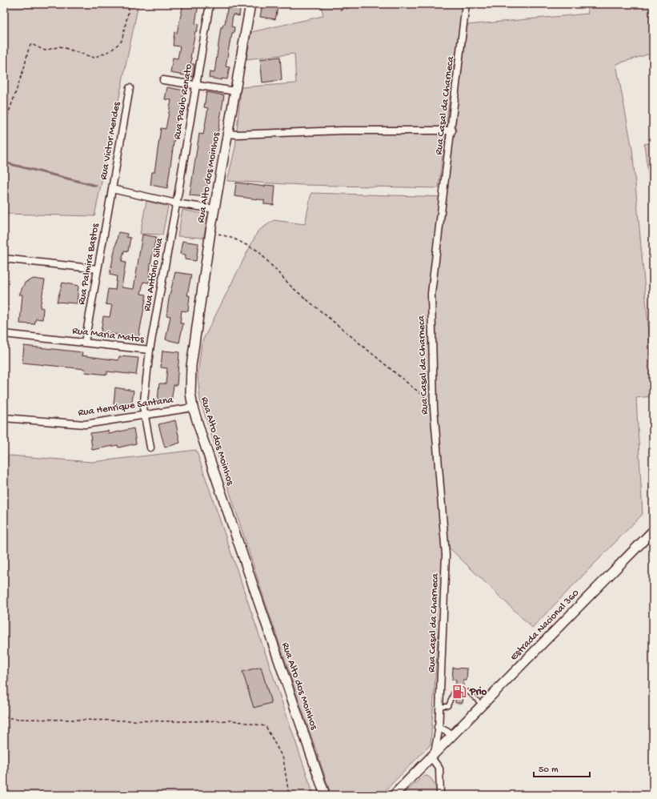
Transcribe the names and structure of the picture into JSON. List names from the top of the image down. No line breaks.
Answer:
{"streets":{"street":["Rua Paulo Renato","Rua Casal da Charneca","Rua Victor Mendes","Rua Alto dos Moinhos","Rua Palmira Bastos","Rua António Silva","Rua Maria Matos","Rua Henrique Santana","Estrada Nacional 360"]},"crossings":[["Rua Paulo Renato","Rua Victor Mendes"],["Rua Paulo Renato","Rua António Silva"],["Rua Casal da Charneca","Estrada Nacional 360"],["Rua Victor Mendes","Rua Alto dos Moinhos"],["Rua Victor Mendes","Rua Palmira Bastos"],["Rua Victor Mendes","Rua António Silva"],["Rua Alto dos Moinhos","Rua Henrique Santana"],["Rua Palmira Bastos","Rua Maria Matos"],["Rua António Silva","Rua Maria Matos"],["Rua Maria Matos","Rua Henrique Santana"]],"places":{"fuel station":["Prio"]},"scale_bar":"50 m"}
